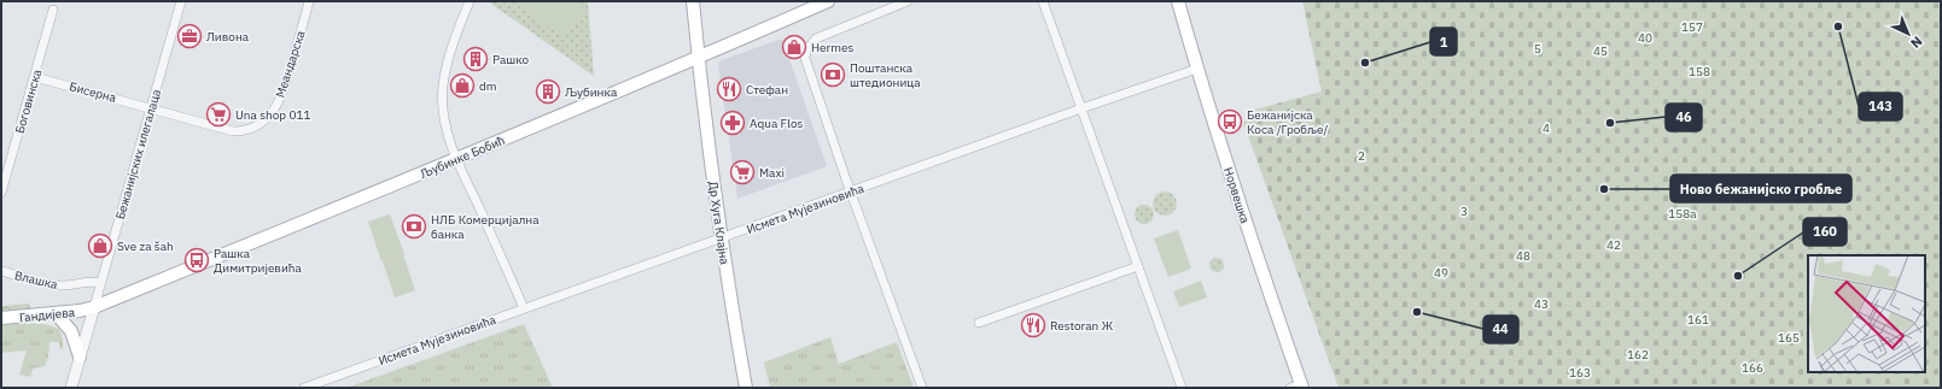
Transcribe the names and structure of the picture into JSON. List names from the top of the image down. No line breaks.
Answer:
{"streets":{"main road":["Љубинке Бобић","Норвешка","Др Хуга Клајна","Гандијева"],"street":["Меандарска","Бисерна","Боговинска","Бежанијских илегалаца","Исмета Мујезиновића","Влашка"]},"crossings":[["Меандарска","Бисерна"],["Меандарска","Бежанијских илегалаца"],["Бисерна","Боговинска"],["Бисерна","Бежанијских илегалаца"],["Бежанијских илегалаца","Љубинке Бобић"],["Бежанијских илегалаца","Влашка"],["Бежанијских илегалаца","Гандијева"],["Љубинке Бобић","Др Хуга Клајна"],["Љубинке Бобић","Гандијева"],["Норвешка","Исмета Мујезиновића"],["Исмета Мујезиновића","Др Хуга Клајна"]],"parks":["157","40","5","45","158","4","2","3","158a","42","48","49","43","161","165","162","166","163"],"places":{"other":["143","1","46","Ново бежанијско гробље","160","44"],"office":["Ливона"],"shop":["Hermes","dm","Sve za šah"],"building":["Рашко","Љубинка"],"bank":["Поштанска штедионица","НЛБ Комерцијална банка"],"restaurant":["Стефан","Restoran Ж"],"supermarket":["Una shop 011","Maxi"],"bus stop":["Бежанијска Коса /Гробље/","Рашка Димитријевића"],"pharmacy":["Aqua Flos"]},"north":"bottom right"}
